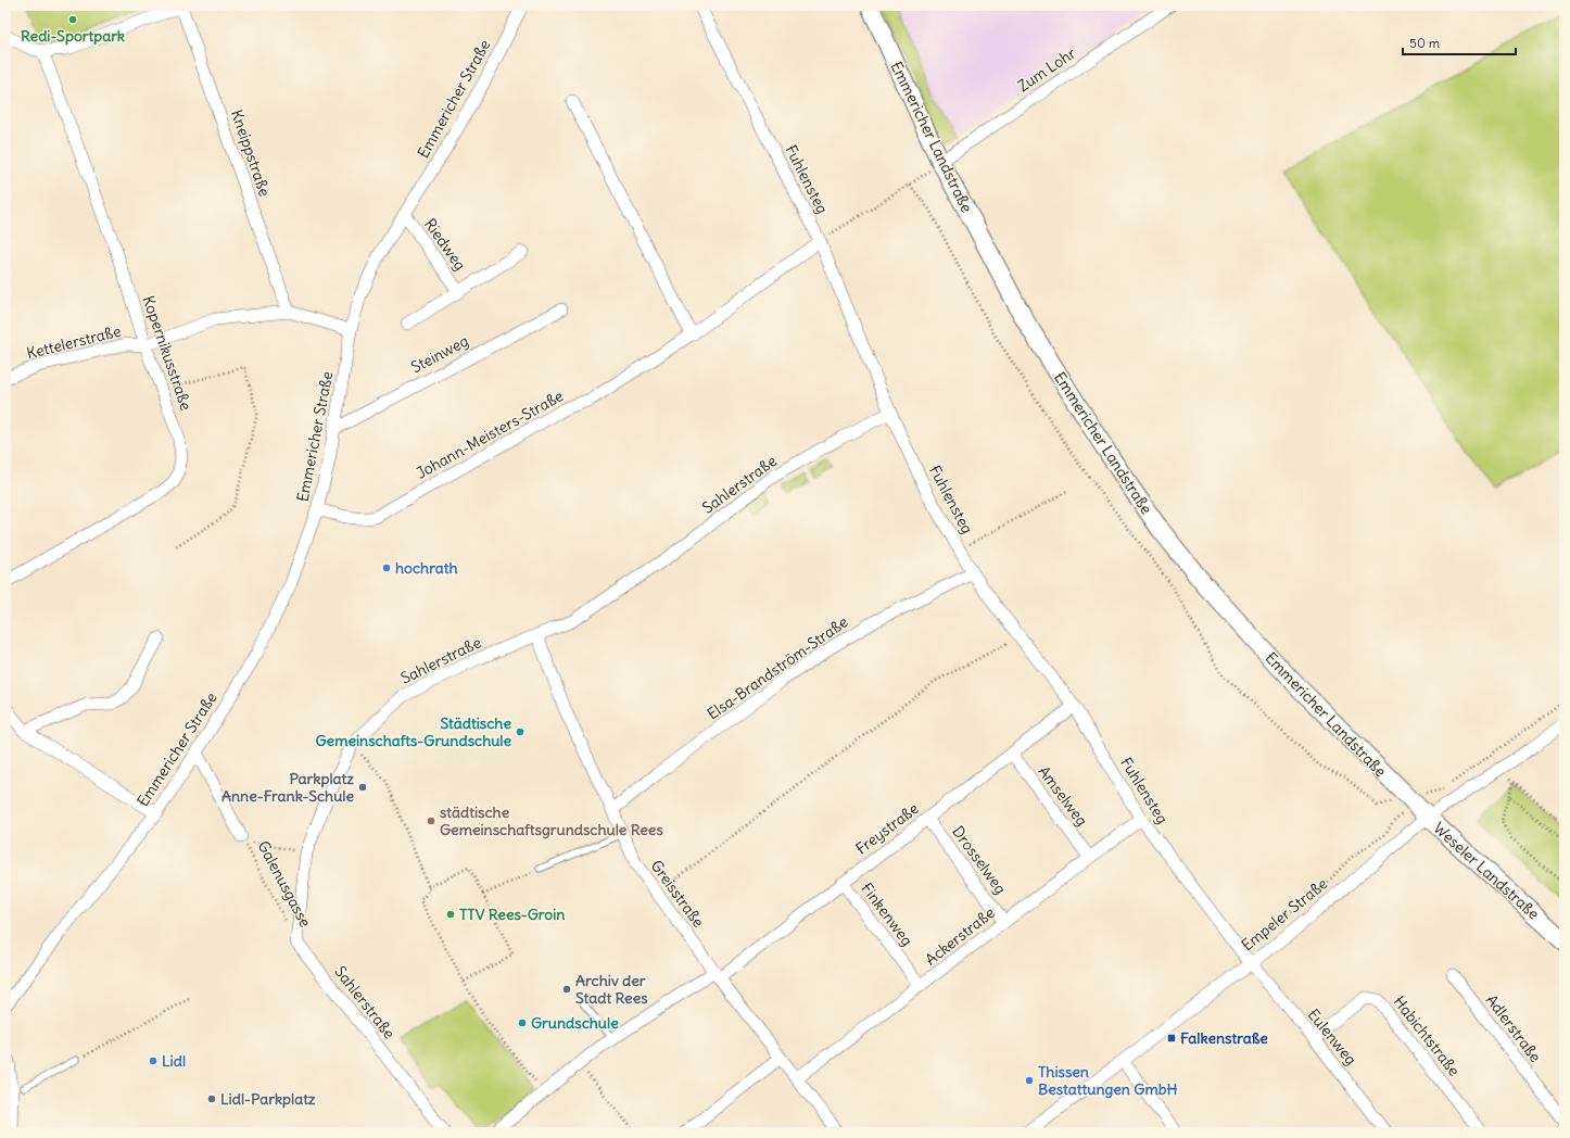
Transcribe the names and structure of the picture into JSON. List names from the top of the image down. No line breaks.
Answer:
{"streets":{"main road":["Emmericher Landstraße","Weseler Landstraße"],"street":["Zum Lohr","Emmericher Straße","Kneippstraße","Fuhlensteg","Riedweg","Kettelerstraße","Kopernikusstraße","Steinweg","Johann-Meisters-Straße","Sahlerstraße","Elsa-Brandström-Straße","Amselweg","Freystraße","Drosselweg","Galenusgasse","Greisstraße","Finkenweg","Empeler Straße","Ackerstraße","Adlerstraße","Habichtstraße","Eulenweg"]},"crossings":[["Zum Lohr","Emmericher Landstraße"],["Emmericher Straße","Riedweg"],["Emmericher Straße","Kettelerstraße"],["Emmericher Straße","Steinweg"],["Emmericher Straße","Johann-Meisters-Straße"],["Emmericher Straße","Galenusgasse"],["Emmericher Landstraße","Weseler Landstraße"],["Emmericher Landstraße","Empeler Straße"],["Kneippstraße","Kettelerstraße"],["Fuhlensteg","Johann-Meisters-Straße"],["Fuhlensteg","Sahlerstraße"],["Fuhlensteg","Elsa-Brandström-Straße"],["Fuhlensteg","Freystraße"],["Fuhlensteg","Empeler Straße"],["Fuhlensteg","Ackerstraße"],["Fuhlensteg","Eulenweg"],["Kettelerstraße","Kopernikusstraße"],["Sahlerstraße","Galenusgasse"],["Sahlerstraße","Greisstraße"],["Elsa-Brandström-Straße","Greisstraße"],["Amselweg","Freystraße"],["Amselweg","Ackerstraße"],["Freystraße","Drosselweg"],["Freystraße","Greisstraße"],["Freystraße","Finkenweg"],["Drosselweg","Ackerstraße"],["Weseler Landstraße","Empeler Straße"],["Greisstraße","Ackerstraße"],["Finkenweg","Ackerstraße"],["Empeler Straße","Eulenweg"],["Habichtstraße","Eulenweg"]],"places":{"other":["Redi-Sportpark","hochrath","Städtische Gemeinschafts-Grundschule","Parkplatz Anne-Frank-Schule","städtische Gemeinschaftsgrundschule Rees","TTV Rees-Groin","Archiv der Stadt Rees","Grundschule","Lidl","Thissen Bestattungen GmbH","Lidl-Parkplatz"],"transit":["Falkenstraße"]},"scale_bar":"50 m"}
